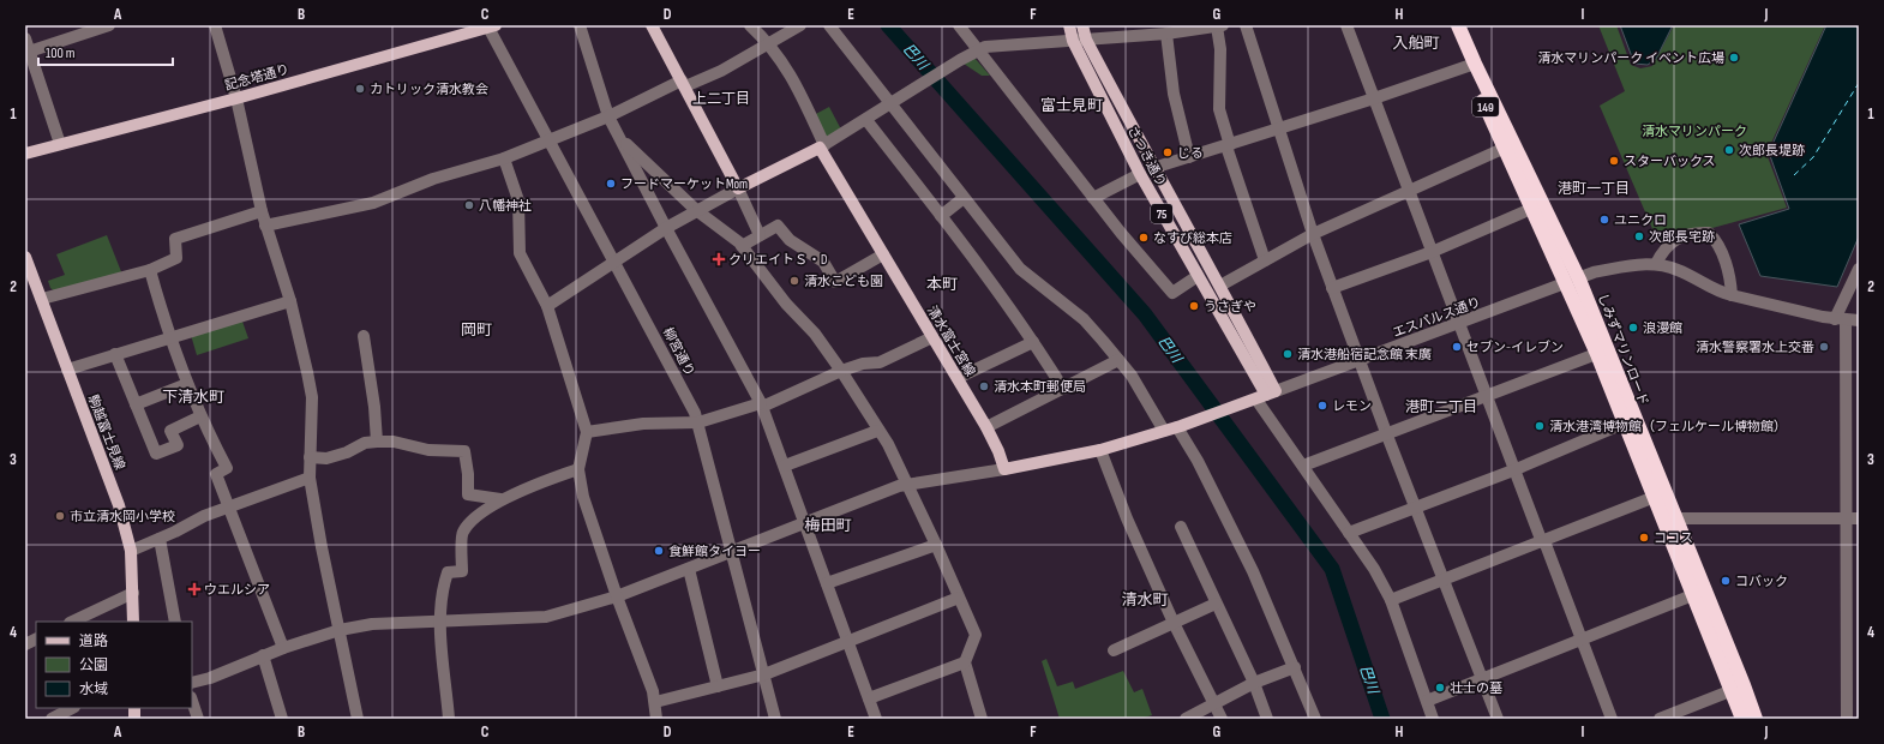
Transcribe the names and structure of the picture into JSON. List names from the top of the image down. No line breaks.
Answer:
{"streets":{"highway":["149","しみずマリンロード"],"main road":["記念塔通り","さつき通り","75","清水富士宮線","駒越富士見線"],"street":["エスパルス通り","柳宮通り"]},"crossings":[["記念塔通り","柳宮通り"],["149","しみずマリンロード"],["さつき通り","エスパルス通り"],["エスパルス通り","しみずマリンロード"]],"districts":["入船町","上二丁目","富士見町","港町一丁目","本町","岡町","下清水町","港町二丁目","梅田町","清水町"],"water":["巴川"],"parks":["清水マリンパーク"],"places":{"other":["清水マリンパーク イベント広場","カトリック清水教会","次郎長堤跡","じる","スターバックス","フードマーケットMom","八幡神社","ユニクロ","次郎長宅跡","なすび総本店","清水こども園","うさぎや","浪漫館","セブン-イレブン","清水警察署水上交番","清水港船宿記念館 末廣","清水本町郵便局","レモン","清水港湾博物館（フェルケール博物館）","市立清水岡小学校","ココス","食鮮館タイヨー","コバック","壮士の墓"],"health":["クリエイトＳ・D","ウエルシア"]},"legend":["道路","公園","水域"],"scale_bar":"100 m","grid":{"columns":["A","B","C","D","E","F","G","H","I","J"],"rows":["1","2","3","4"]}}
